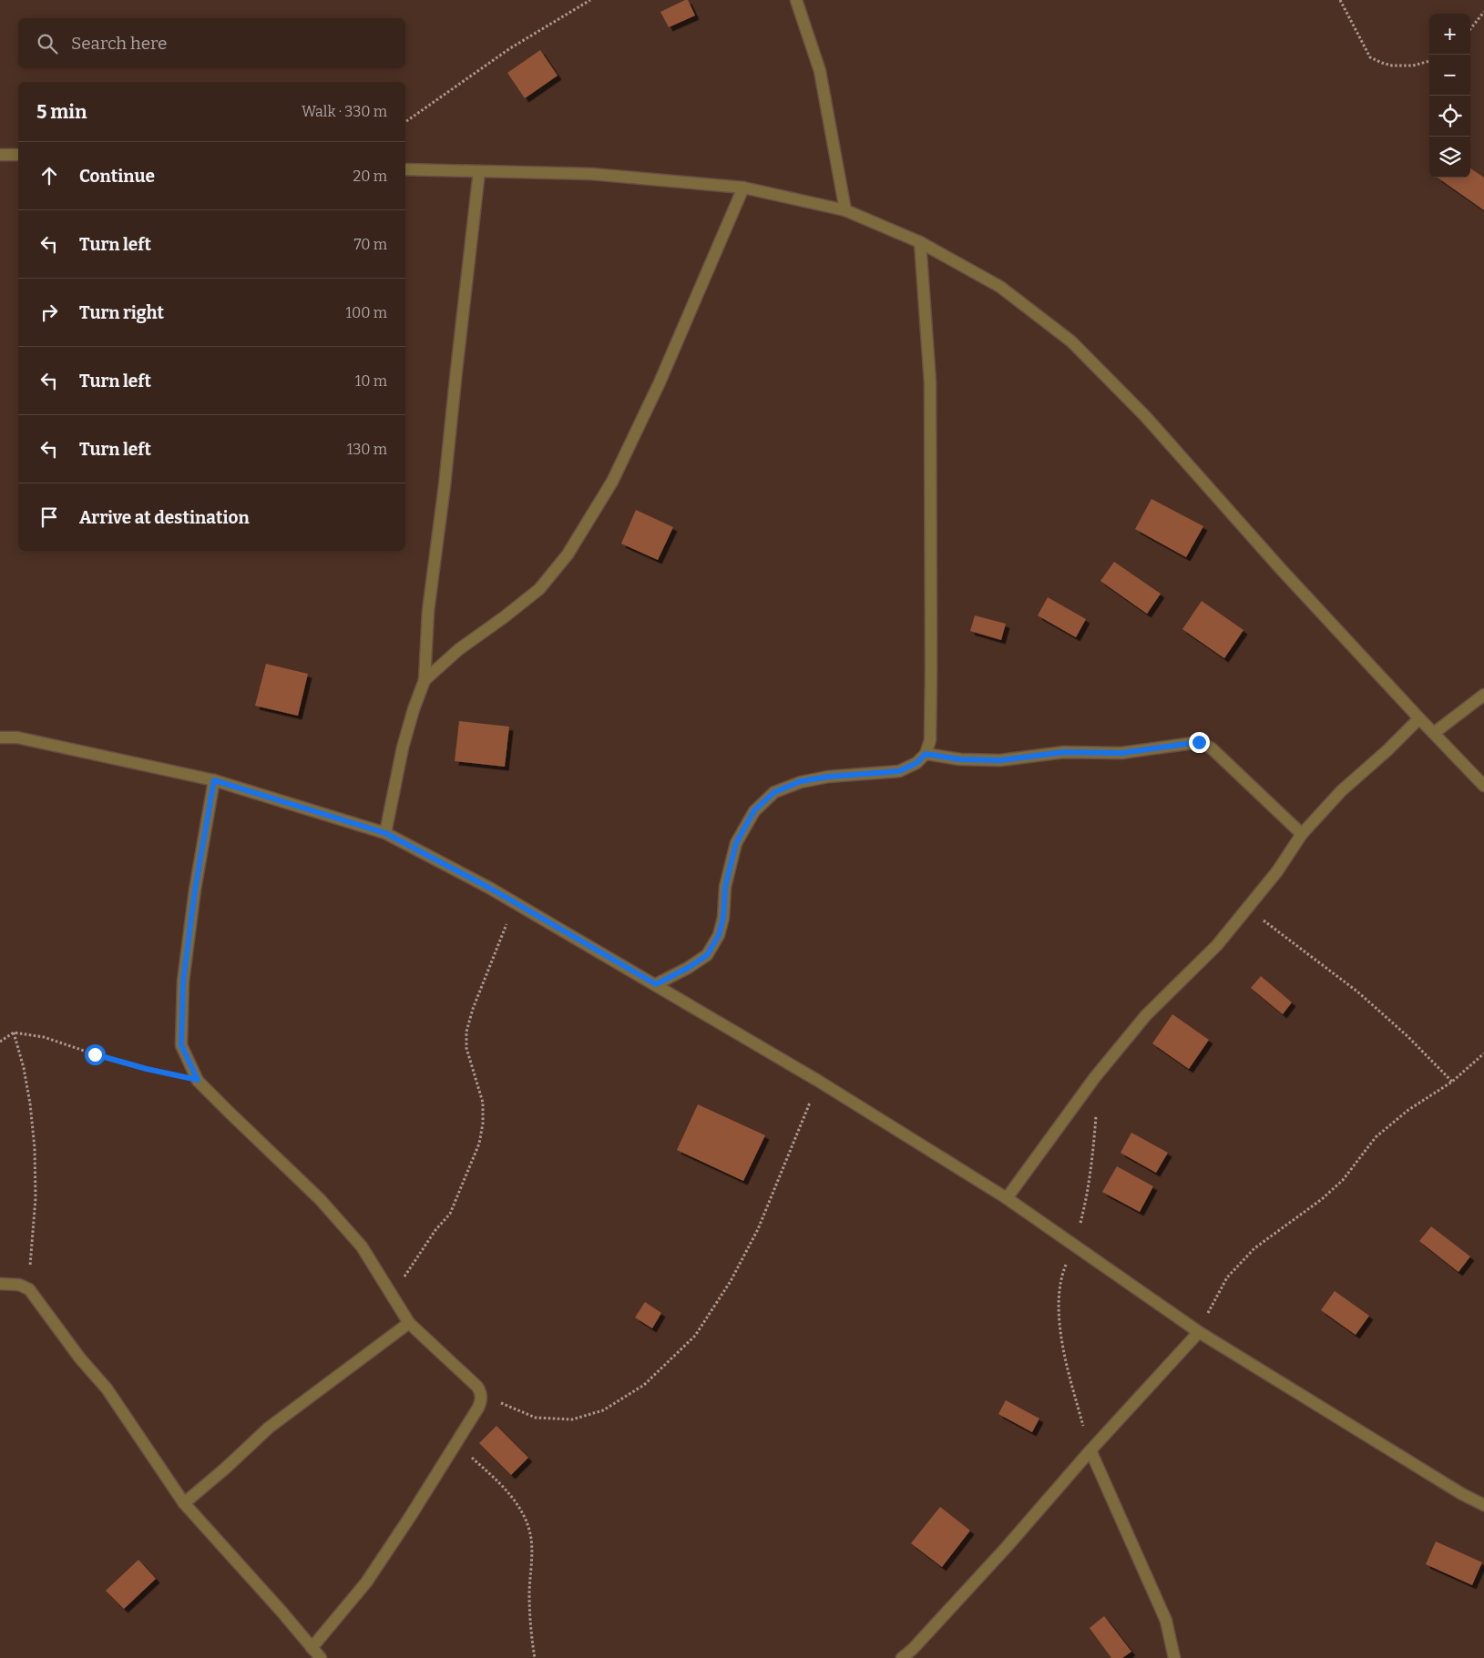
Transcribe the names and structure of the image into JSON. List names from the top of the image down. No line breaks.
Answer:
{"page":{"map_buttons":["+","−"],"search":"Search here","heading":["5 min","Walk · 330 m"],"list":[["Continue","20 m"],["Turn left","70 m"],["Turn right","100 m"],["Turn left","10 m"],["Turn left","130 m"],"Arrive at destination"]}}
